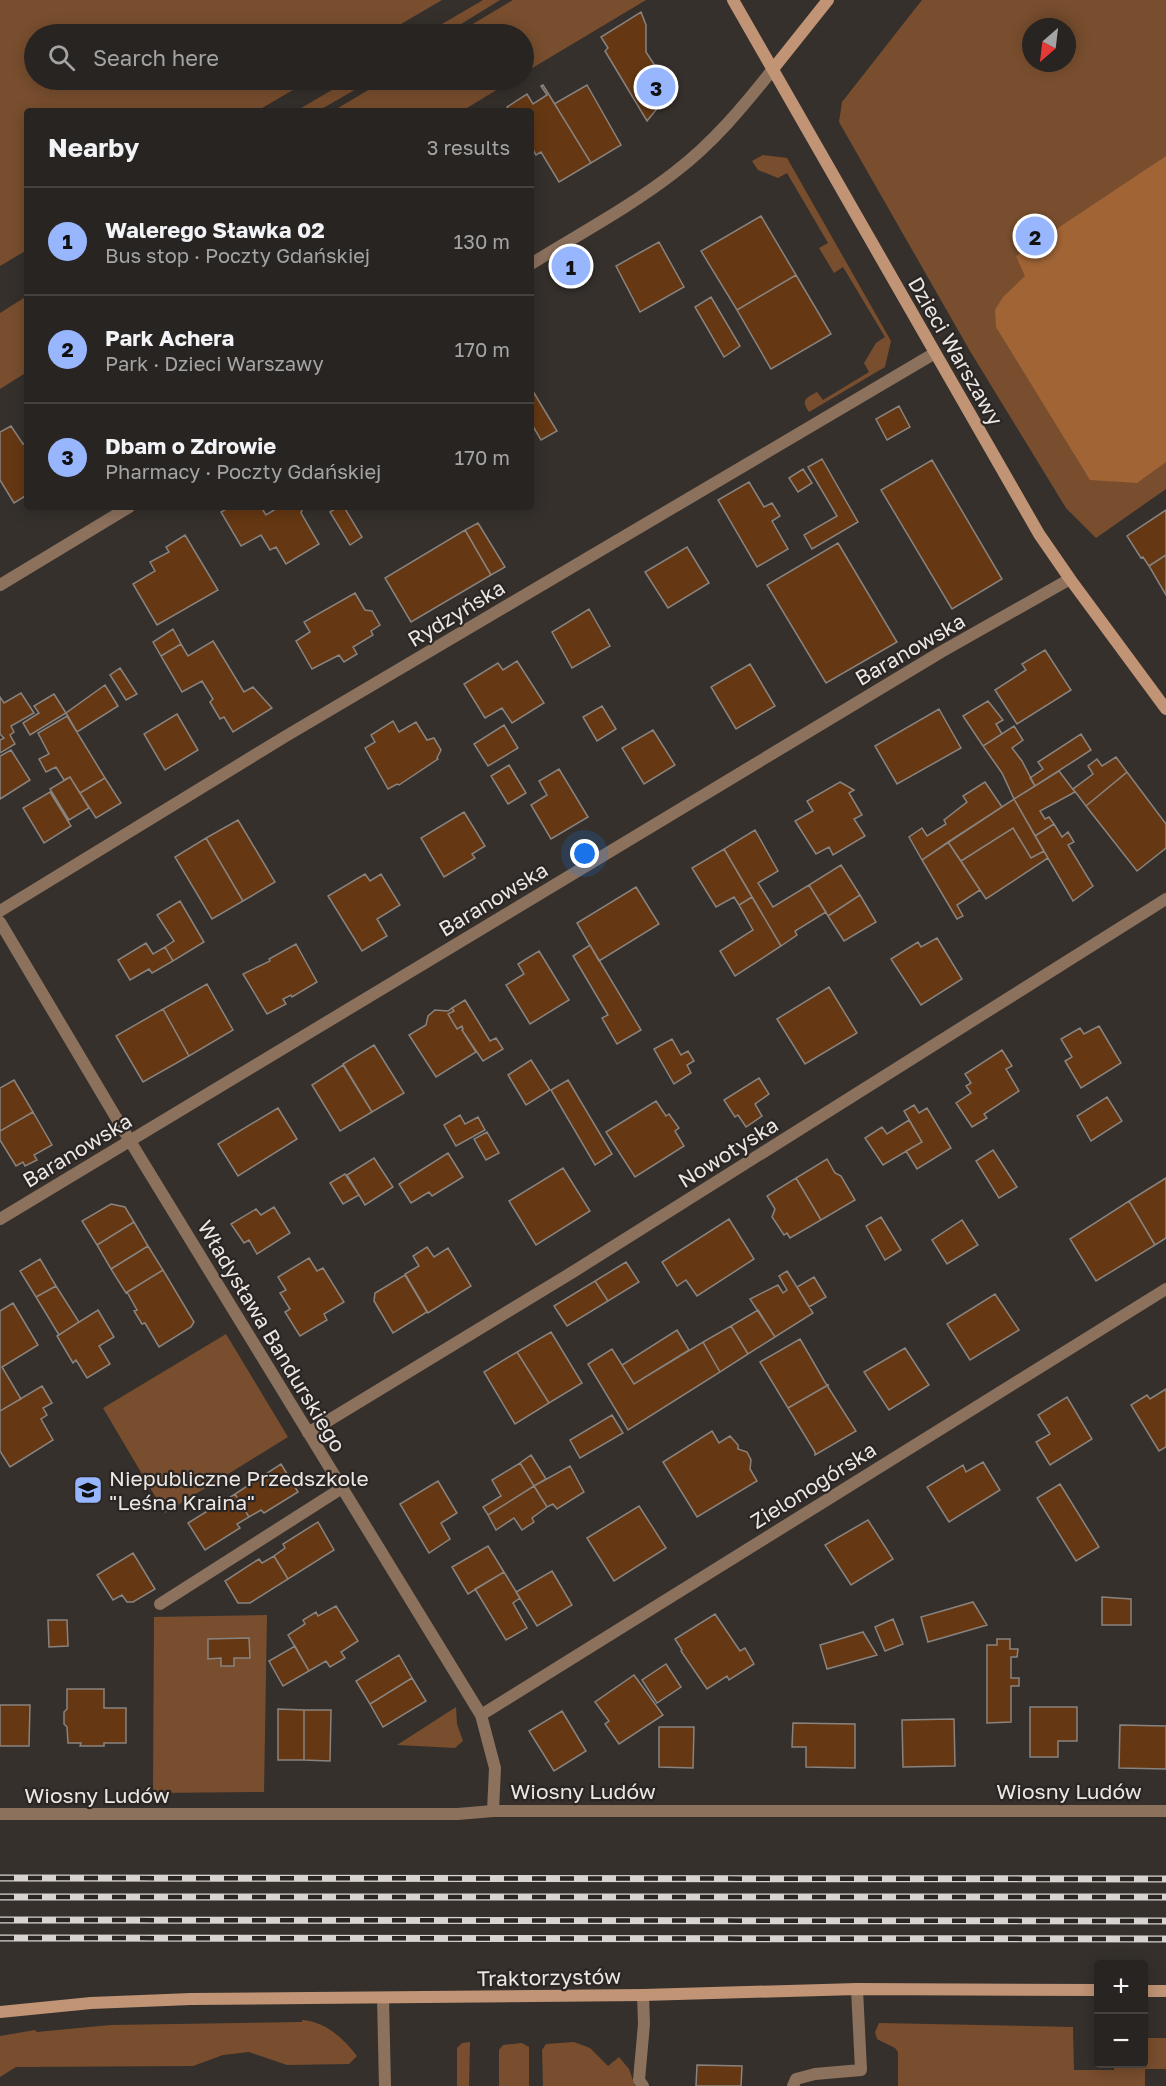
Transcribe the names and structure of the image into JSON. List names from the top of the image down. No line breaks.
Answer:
{"streets":{"street":["Dzieci Warszawy","Rydzyńska","Baranowska","Nowotyska","Władysława Bandurskiego","Zielonogórska","Wiosny Ludów","Traktorzystów"]},"crossings":[["Dzieci Warszawy","Rydzyńska"],["Dzieci Warszawy","Baranowska"],["Baranowska","Władysława Bandurskiego"],["Nowotyska","Władysława Bandurskiego"],["Władysława Bandurskiego","Zielonogórska"],["Władysława Bandurskiego","Wiosny Ludów"]],"places":{"school or university":["Niepubliczne Przedszkole \"Leśna Kraina\""]},"north":"bottom left","page":{"search":"Search here","pins":["3","2","1"],"heading":["Nearby","3 results"],"list":[{"mark":"1","name":"Walerego Sławka 02","note":"Bus stop · Poczty Gdańskiej","value":"130 m"},{"mark":"2","name":"Park Achera","note":"Park · Dzieci Warszawy","value":"170 m"},{"mark":"3","name":"Dbam o Zdrowie","note":"Pharmacy · Poczty Gdańskiej","value":"170 m"}],"map_buttons":["+","−"]}}
